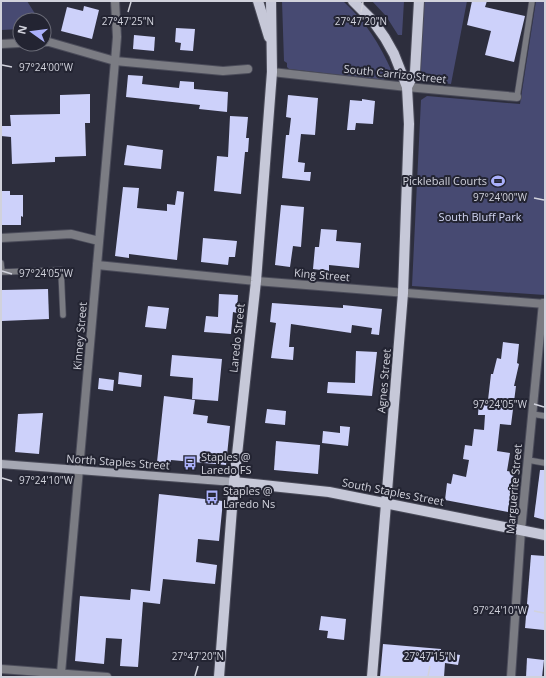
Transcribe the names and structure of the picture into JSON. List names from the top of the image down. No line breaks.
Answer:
{"streets":{"main road":["Laredo Street","Agnes Street","North Staples Street","South Staples Street"],"street":["South Carrizo Street","King Street","Kinney Street","Marguerite Street"]},"crossings":[["South Carrizo Street","Laredo Street"],["South Carrizo Street","Agnes Street"],["King Street","Kinney Street"],["King Street","Laredo Street"],["King Street","Agnes Street"],["King Street","Marguerite Street"],["Kinney Street","North Staples Street"],["Laredo Street","North Staples Street"],["Laredo Street","South Staples Street"],["Agnes Street","South Staples Street"],["North Staples Street","South Staples Street"],["Marguerite Street","South Staples Street"]],"parks":["South Bluff Park"],"places":{"sports":["Pickleball Courts"],"bus stop":["Staples @ Laredo FS","Staples @ Laredo Ns"]},"north":"left","coordinates":["27°47'25\"N","27°47'20\"N","97°24'00\"W","97°24'05\"W","97°24'10\"W","27°47'15\"N"]}
